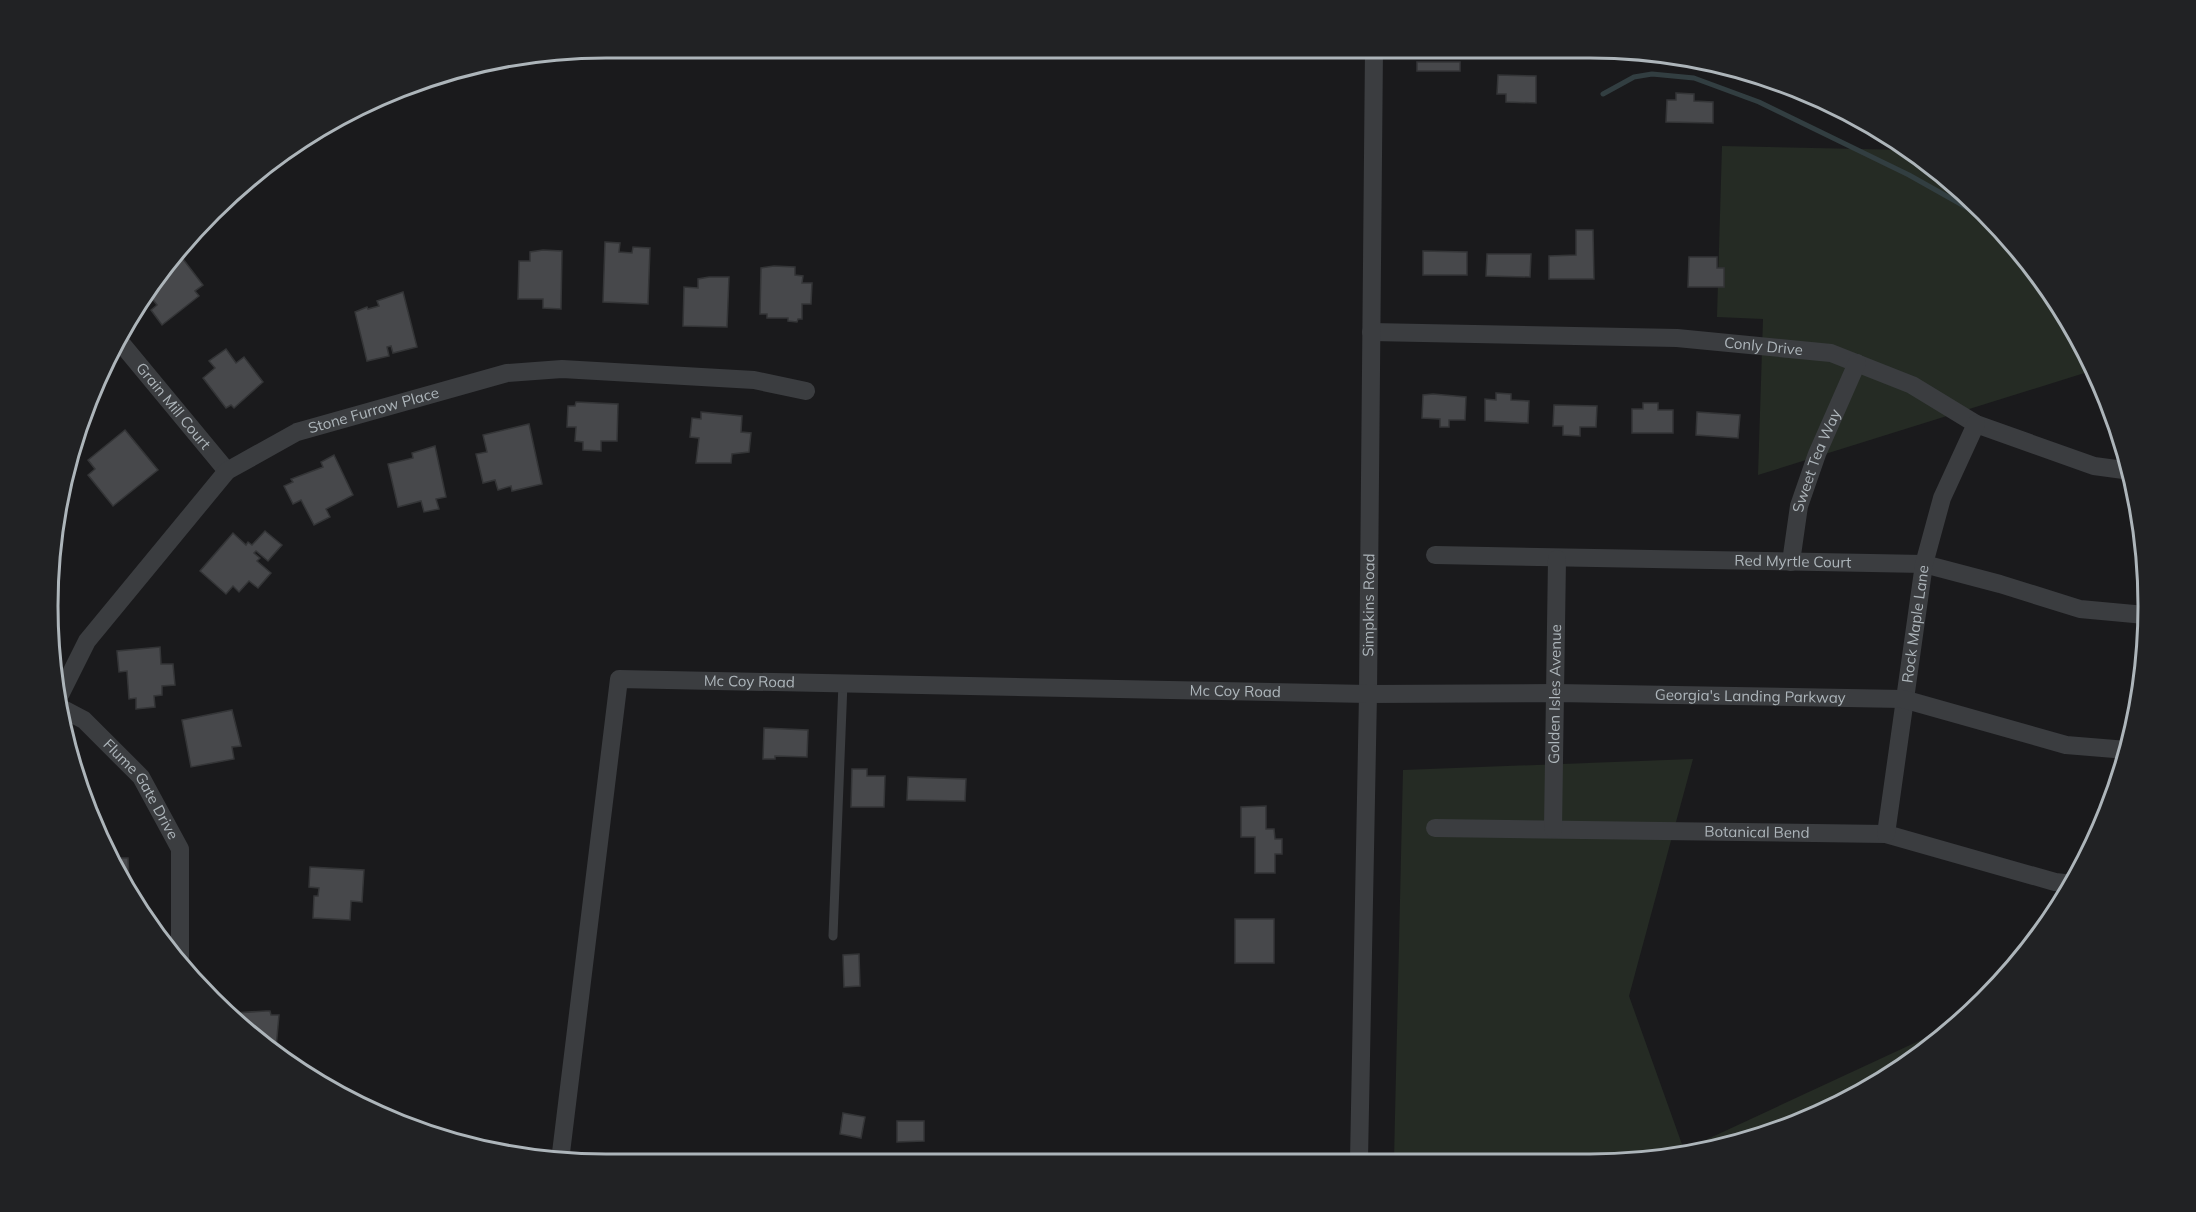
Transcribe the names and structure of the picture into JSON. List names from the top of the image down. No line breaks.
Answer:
{"streets":{"street":["Conly Drive","Grain Mill Court","Stone Furrow Place","Sweet Tea Way","Red Myrtle Court","Simpkins Road","Rock Maple Lane","Mc Coy Road","Golden Isles Avenue","Georgia's Landing Parkway","Flume Gate Drive","Botanical Bend"]},"crossings":[["Conly Drive","Sweet Tea Way"],["Conly Drive","Simpkins Road"],["Conly Drive","Rock Maple Lane"],["Grain Mill Court","Stone Furrow Place"],["Sweet Tea Way","Red Myrtle Court"],["Red Myrtle Court","Rock Maple Lane"],["Red Myrtle Court","Golden Isles Avenue"],["Simpkins Road","Mc Coy Road"],["Simpkins Road","Georgia's Landing Parkway"],["Rock Maple Lane","Georgia's Landing Parkway"],["Rock Maple Lane","Botanical Bend"],["Mc Coy Road","Georgia's Landing Parkway"],["Golden Isles Avenue","Georgia's Landing Parkway"],["Golden Isles Avenue","Botanical Bend"]]}
